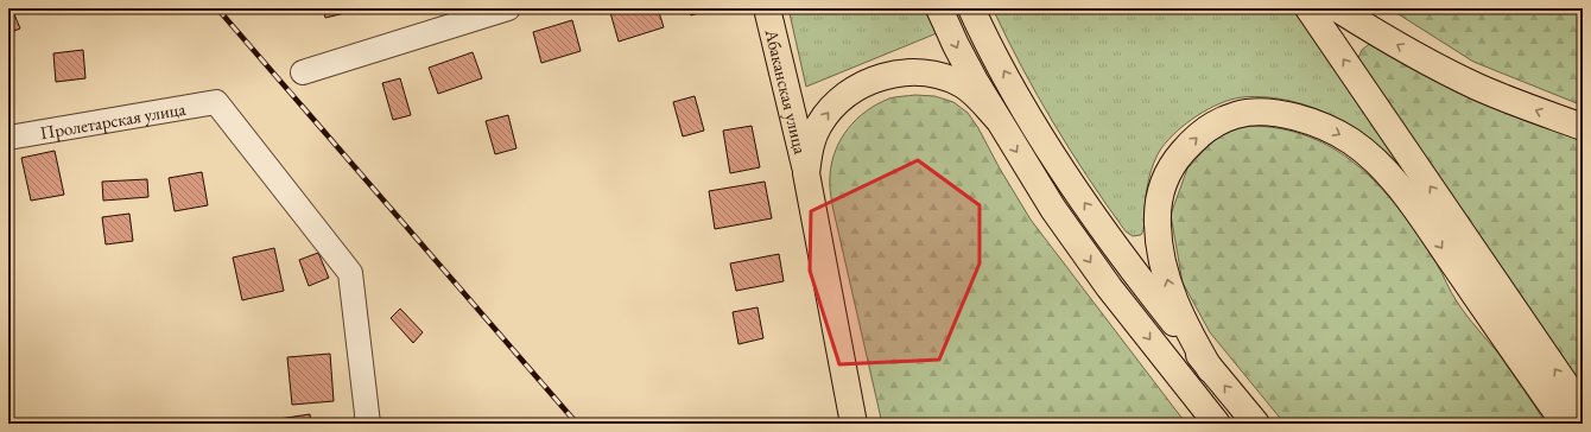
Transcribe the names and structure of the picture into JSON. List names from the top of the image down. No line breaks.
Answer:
{"streets":{"main road":["Абаканская улица"],"street":["Пролетарская улица"]}}
